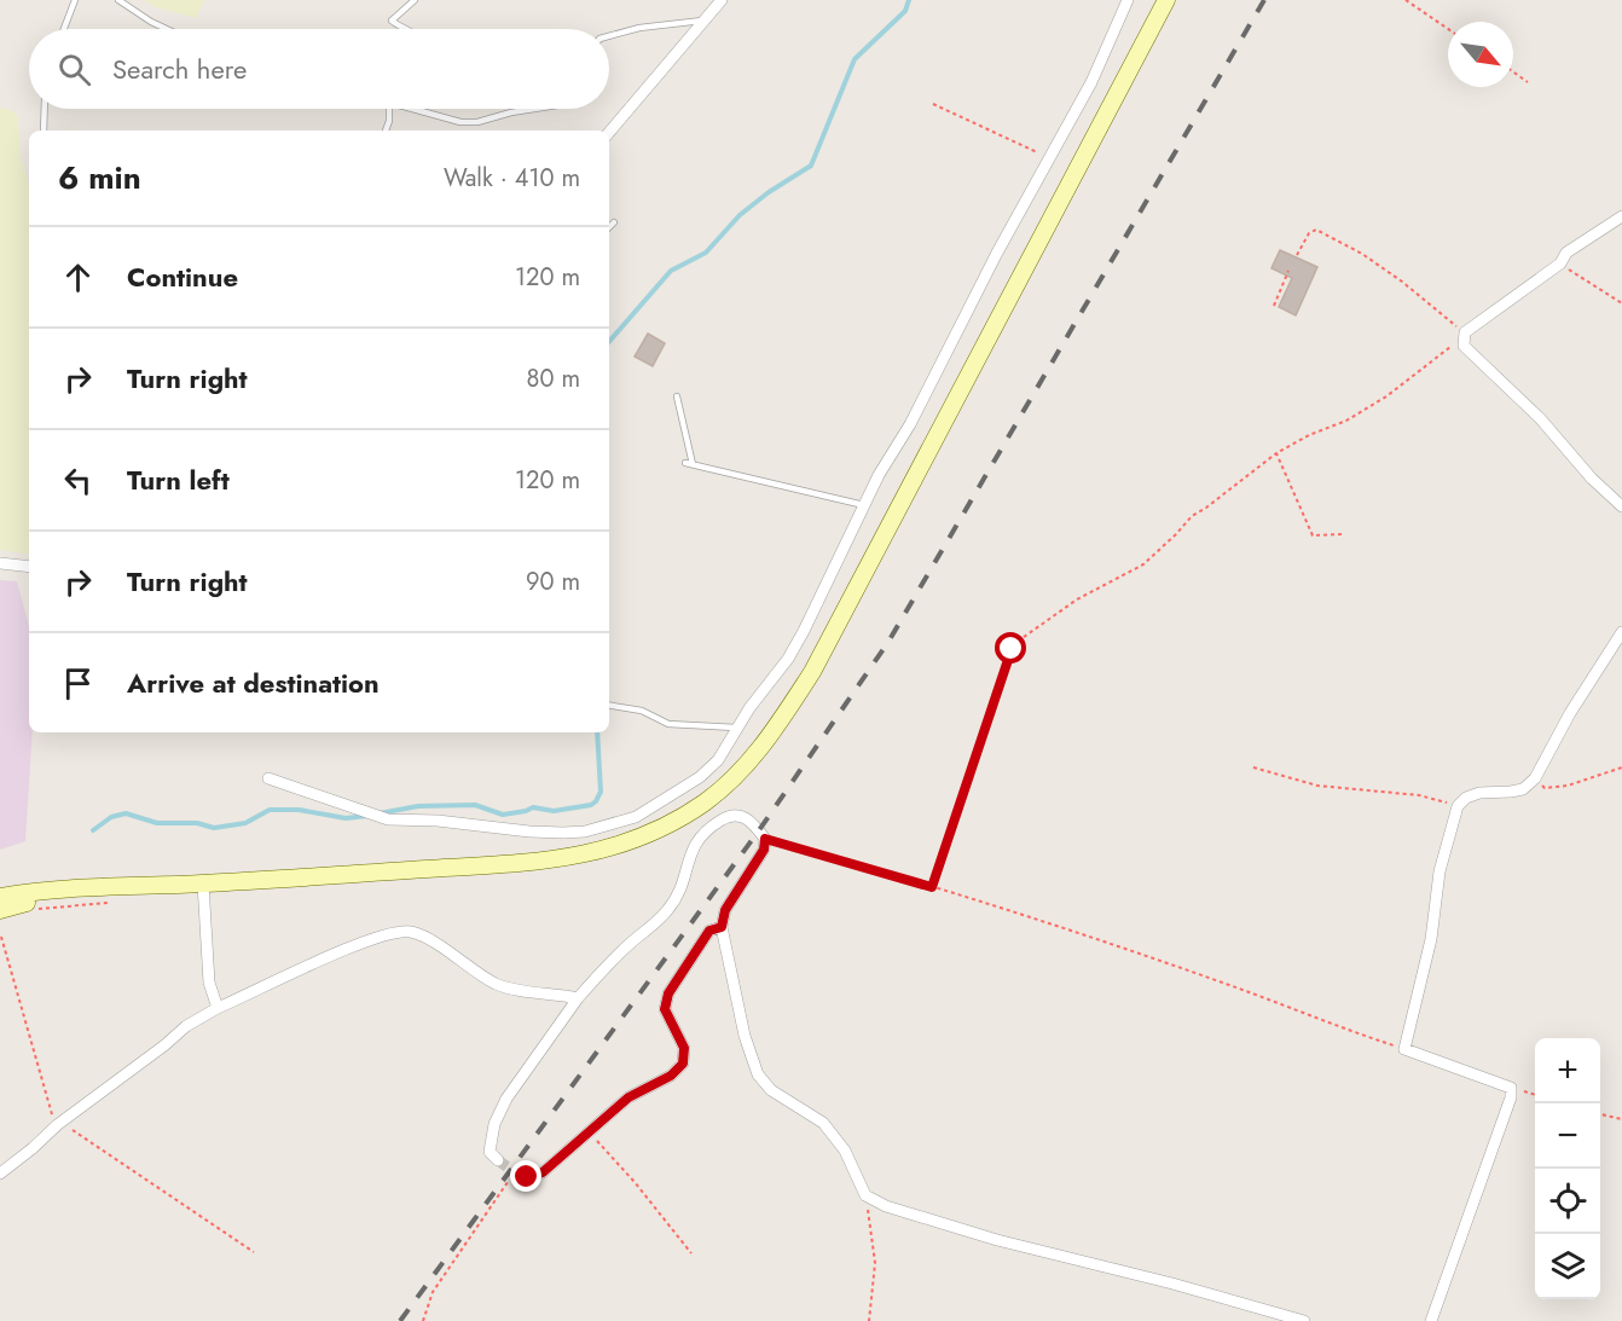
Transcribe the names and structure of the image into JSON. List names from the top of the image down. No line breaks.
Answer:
{"north":"bottom right","page":{"search":"Search here","heading":["6 min","Walk · 410 m"],"list":[["Continue","120 m"],["Turn right","80 m"],["Turn left","120 m"],["Turn right","90 m"],"Arrive at destination"],"map_buttons":["+","−"]}}
